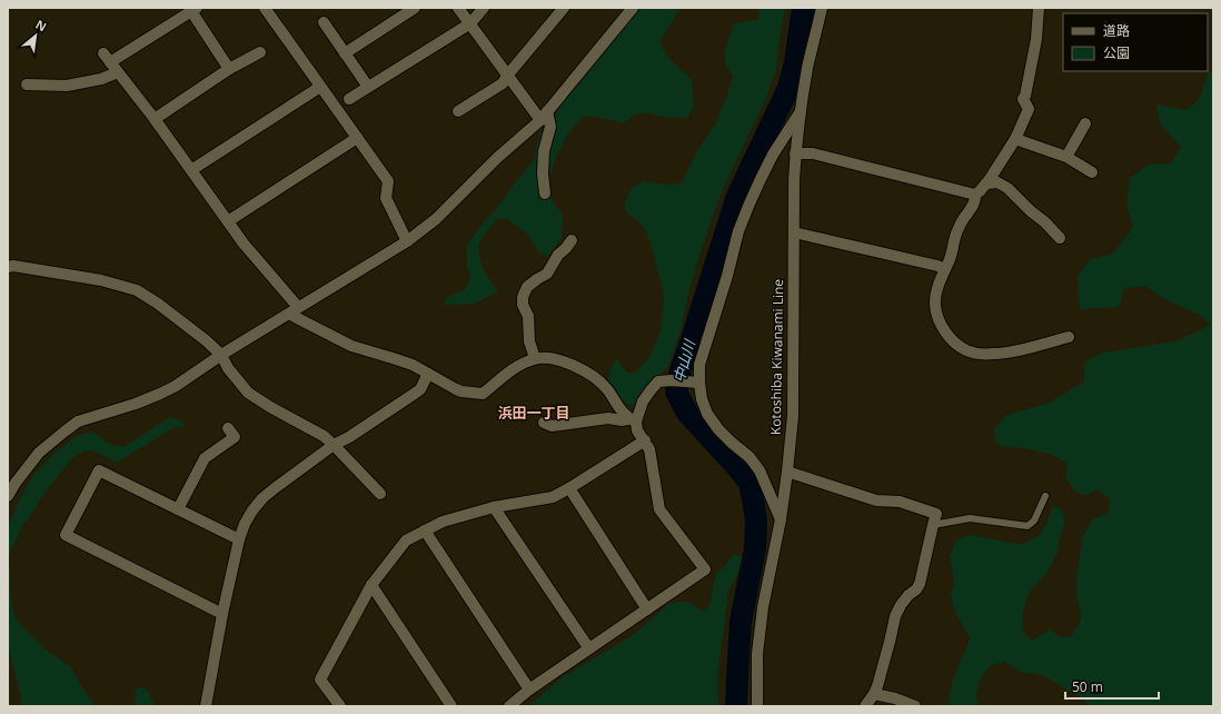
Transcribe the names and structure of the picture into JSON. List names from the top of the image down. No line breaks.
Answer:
{"streets":{"street":["Kotoshiba Kiwanami Line"]},"districts":["浜田一丁目"],"water":["中山川"],"legend":["道路","公園"],"scale_bar":"50 m","north":"top right"}
